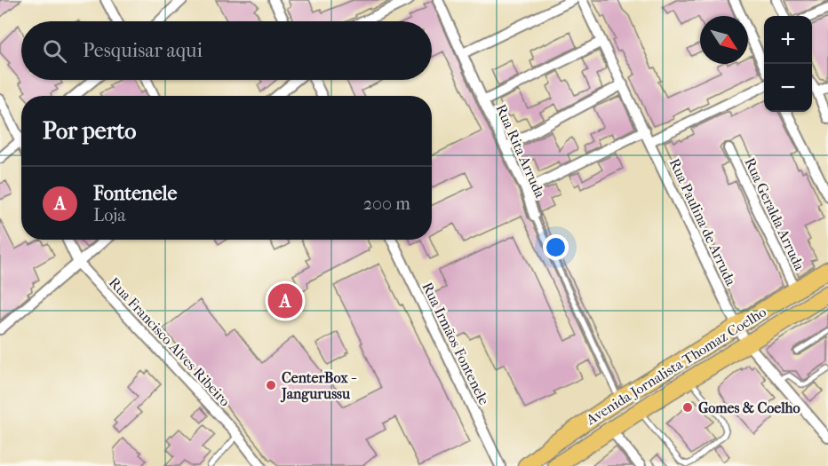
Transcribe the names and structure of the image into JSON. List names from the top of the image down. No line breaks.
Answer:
{"streets":{"main road":["Avenida Jornalista Thomaz Coelho"],"street":["Rua Rita Arruda","Rua Geralda Arruda","Rua Paulina de Arruda","Rua Francisco Alves Ribeiro","Rua Irmãos Fontenele"]},"crossings":[["Rua Rita Arruda","Avenida Jornalista Thomaz Coelho"],["Rua Geralda Arruda","Avenida Jornalista Thomaz Coelho"],["Rua Paulina de Arruda","Avenida Jornalista Thomaz Coelho"]],"places":["CenterBox - Jangurussu","Gomes & Coelho"],"north":"bottom right","page":{"map_buttons":["+","−"],"search":"Pesquisar aqui","heading":"Por perto","list":[{"mark":"A","name":"Fontenele","note":"Loja","value":"200 m"}],"pins":"A"}}
